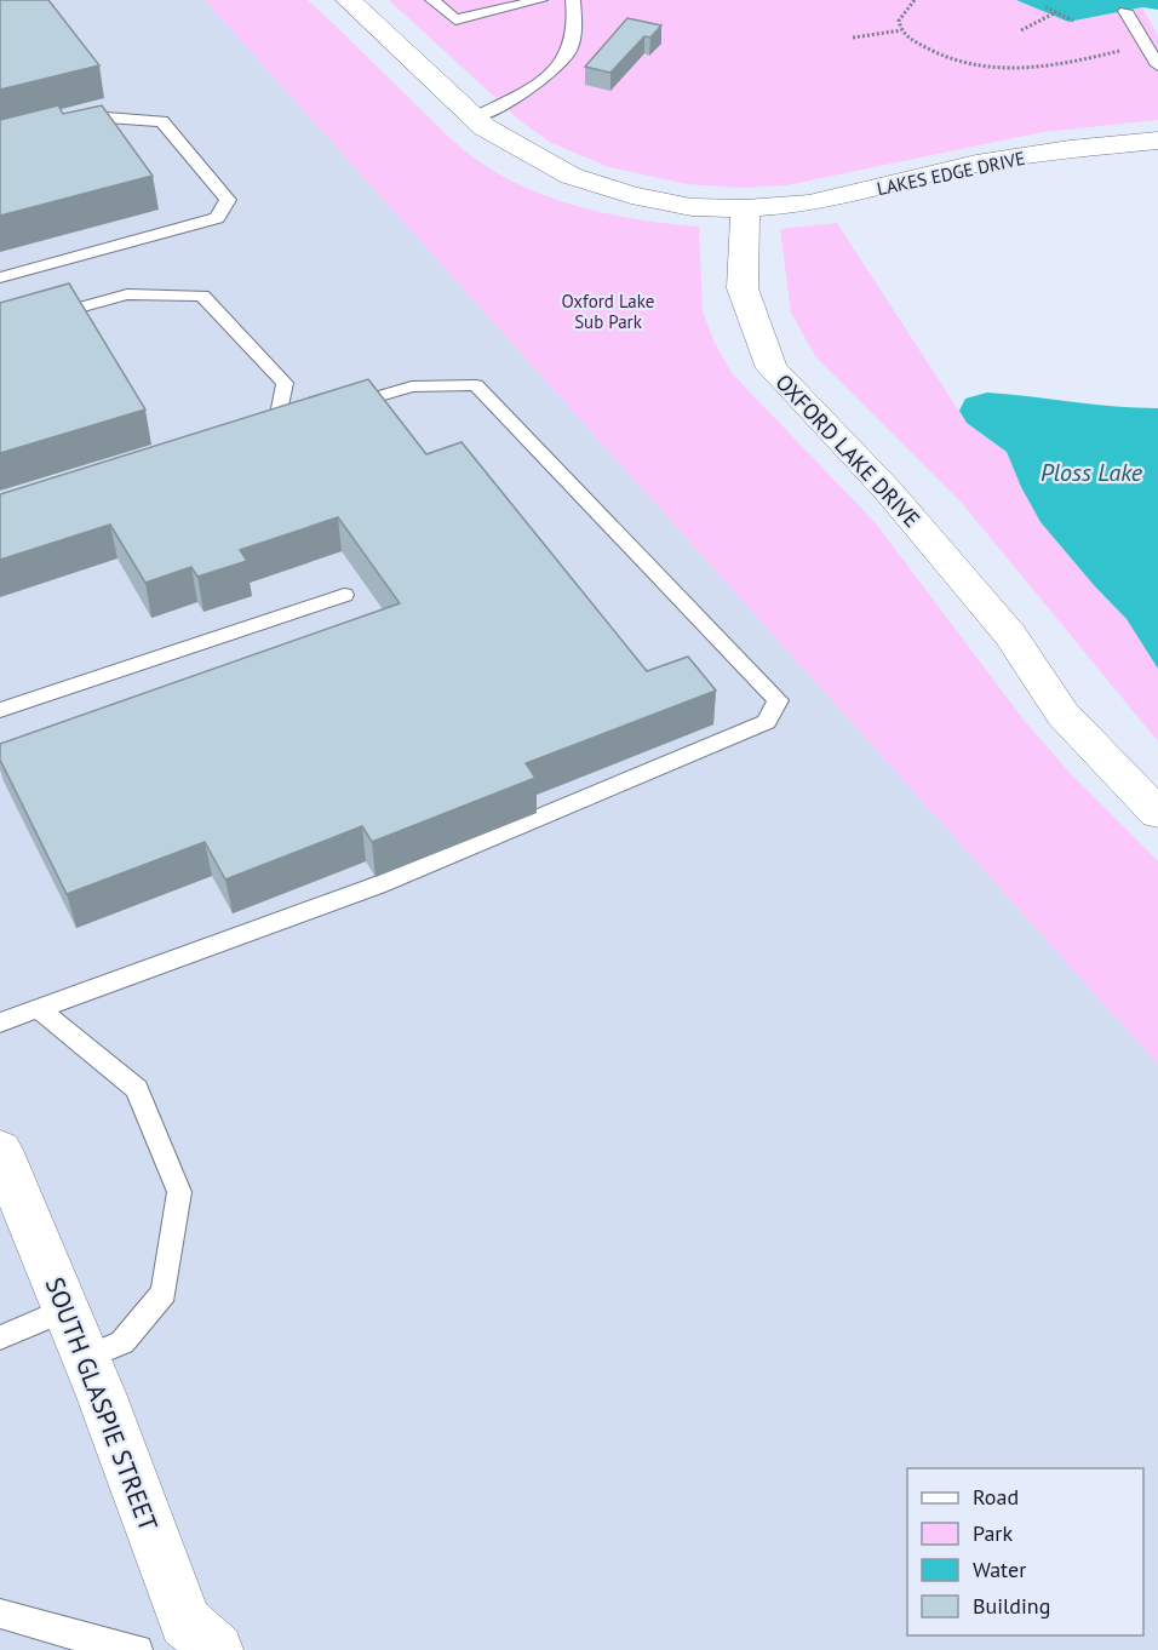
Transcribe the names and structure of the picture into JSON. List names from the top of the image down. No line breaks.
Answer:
{"streets":{"street":["LAKES EDGE DRIVE","OXFORD LAKE DRIVE","SOUTH GLASPIE STREET"]},"crossings":[["LAKES EDGE DRIVE","OXFORD LAKE DRIVE"]],"water":["Ploss Lake"],"parks":["Oxford Lake Sub Park"],"legend":["Road","Park","Water","Building"]}
